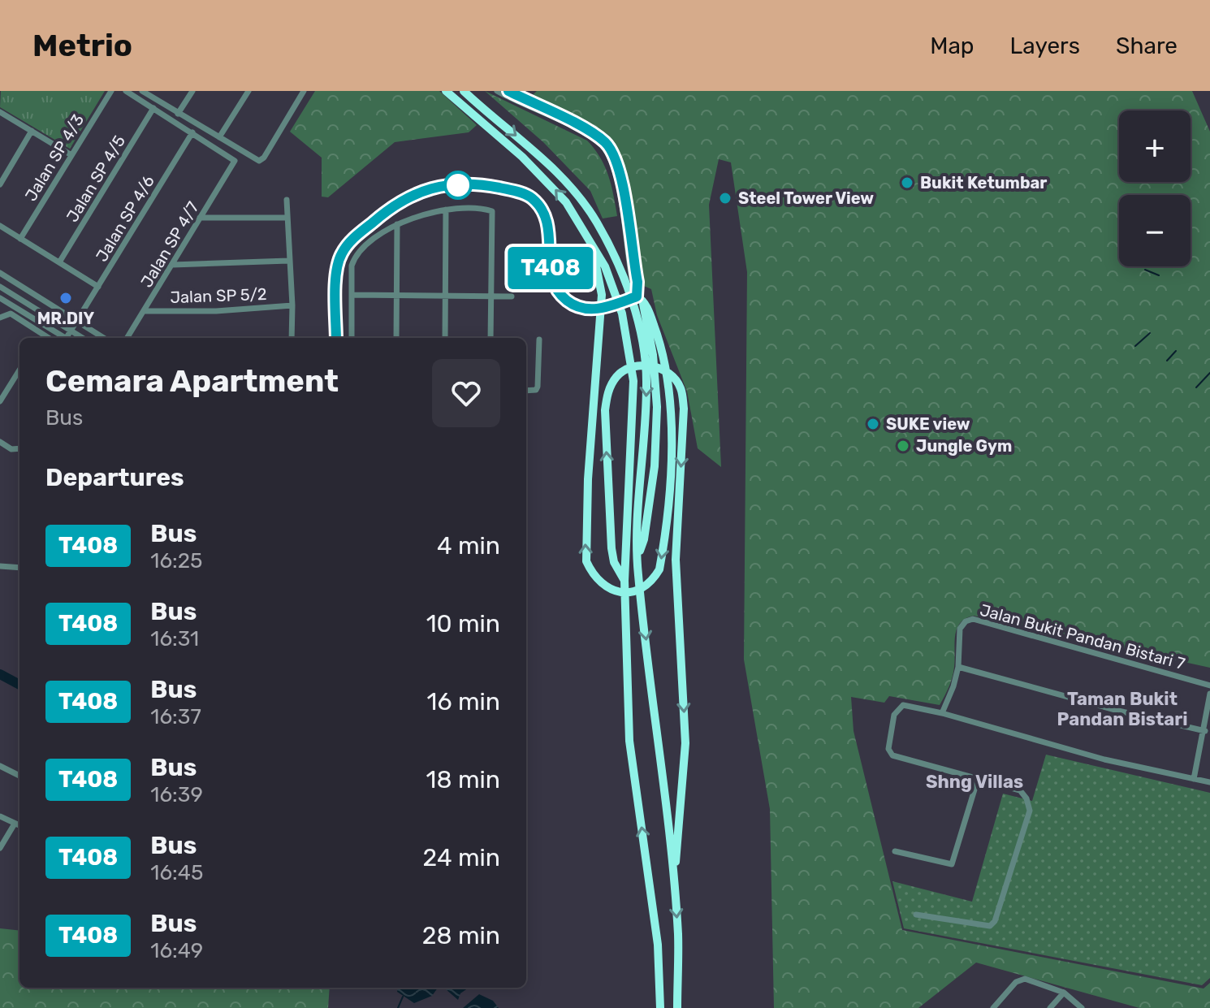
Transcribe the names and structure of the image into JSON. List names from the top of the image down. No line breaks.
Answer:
{"streets":{"street":["Jalan SP 4/3","Jalan SP 4/5","Jalan SP 4/6","Jalan SP 4/7","Jalan SP 5/2","Jalan Bukit Pandan Bistari 7"]},"crossings":[["Jalan SP 4/6","Jalan SP 4/7"],["Jalan SP 4/7","Jalan SP 5/2"]],"districts":["Taman Bukit Pandan Bistari","Shng Villas"],"places":["Bukit Ketumbar","Steel Tower View","MR.DIY","SUKE view","Jungle Gym"],"lines":["bus line T408"],"page":{"header":"Metrio","nav":["Map","Layers","Share"],"on_map":"T408","map_buttons":["+","−"],"heading":[["Cemara Apartment","Bus"],"Departures"],"list":[{"mark":"T408","name":"Bus","note":"16:25","value":"4 min"},{"mark":"T408","name":"Bus","note":"16:31","value":"10 min"},{"mark":"T408","name":"Bus","note":"16:37","value":"16 min"},{"mark":"T408","name":"Bus","note":"16:39","value":"18 min"},{"mark":"T408","name":"Bus","note":"16:45","value":"24 min"},{"mark":"T408","name":"Bus","note":"16:49","value":"28 min"}]}}
